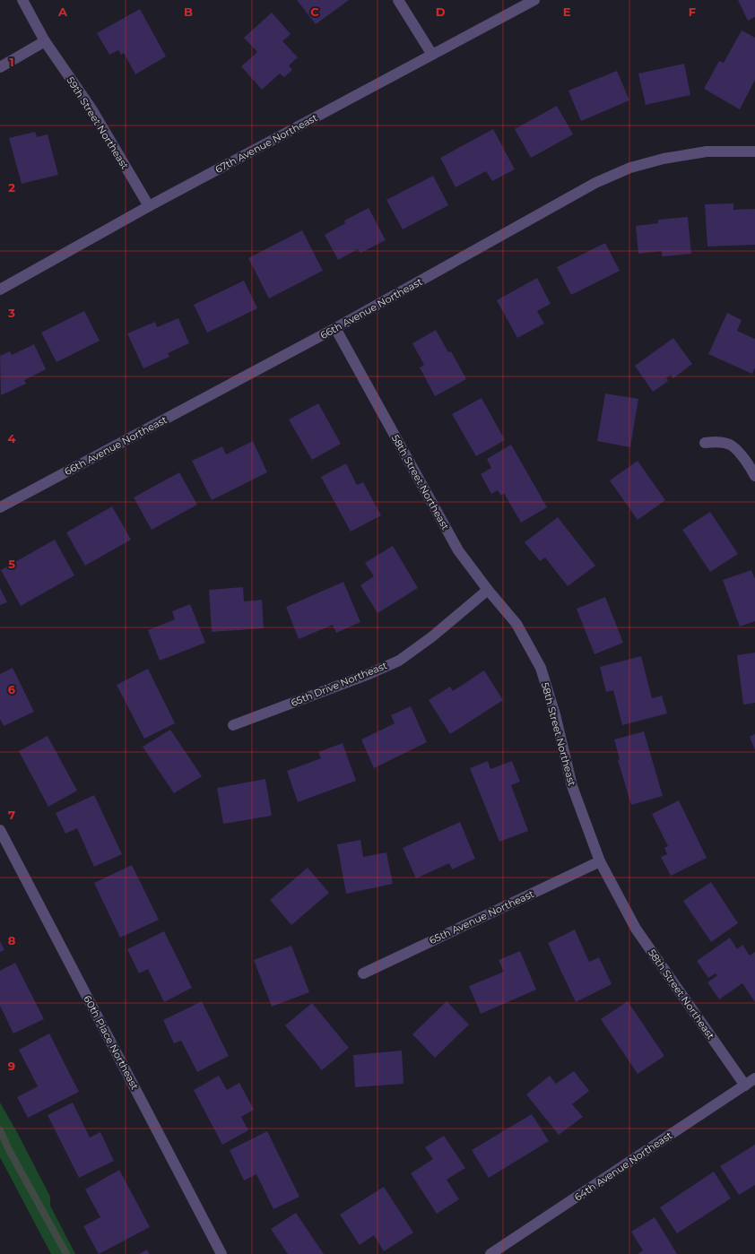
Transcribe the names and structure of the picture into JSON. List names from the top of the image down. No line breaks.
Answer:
{"streets":{"street":["59th Street Northeast","67th Avenue Northeast","66th Avenue Northeast","58th Street Northeast","65th Drive Northeast","65th Avenue Northeast","60th Place Northeast","64th Avenue Northeast"]},"crossings":[["59th Street Northeast","67th Avenue Northeast"],["66th Avenue Northeast","58th Street Northeast"],["58th Street Northeast","65th Drive Northeast"],["58th Street Northeast","65th Avenue Northeast"],["58th Street Northeast","64th Avenue Northeast"]],"grid":{"columns":["A","B","C","D","E","F"],"rows":["1","2","3","4","5","6","7","8","9"]}}
